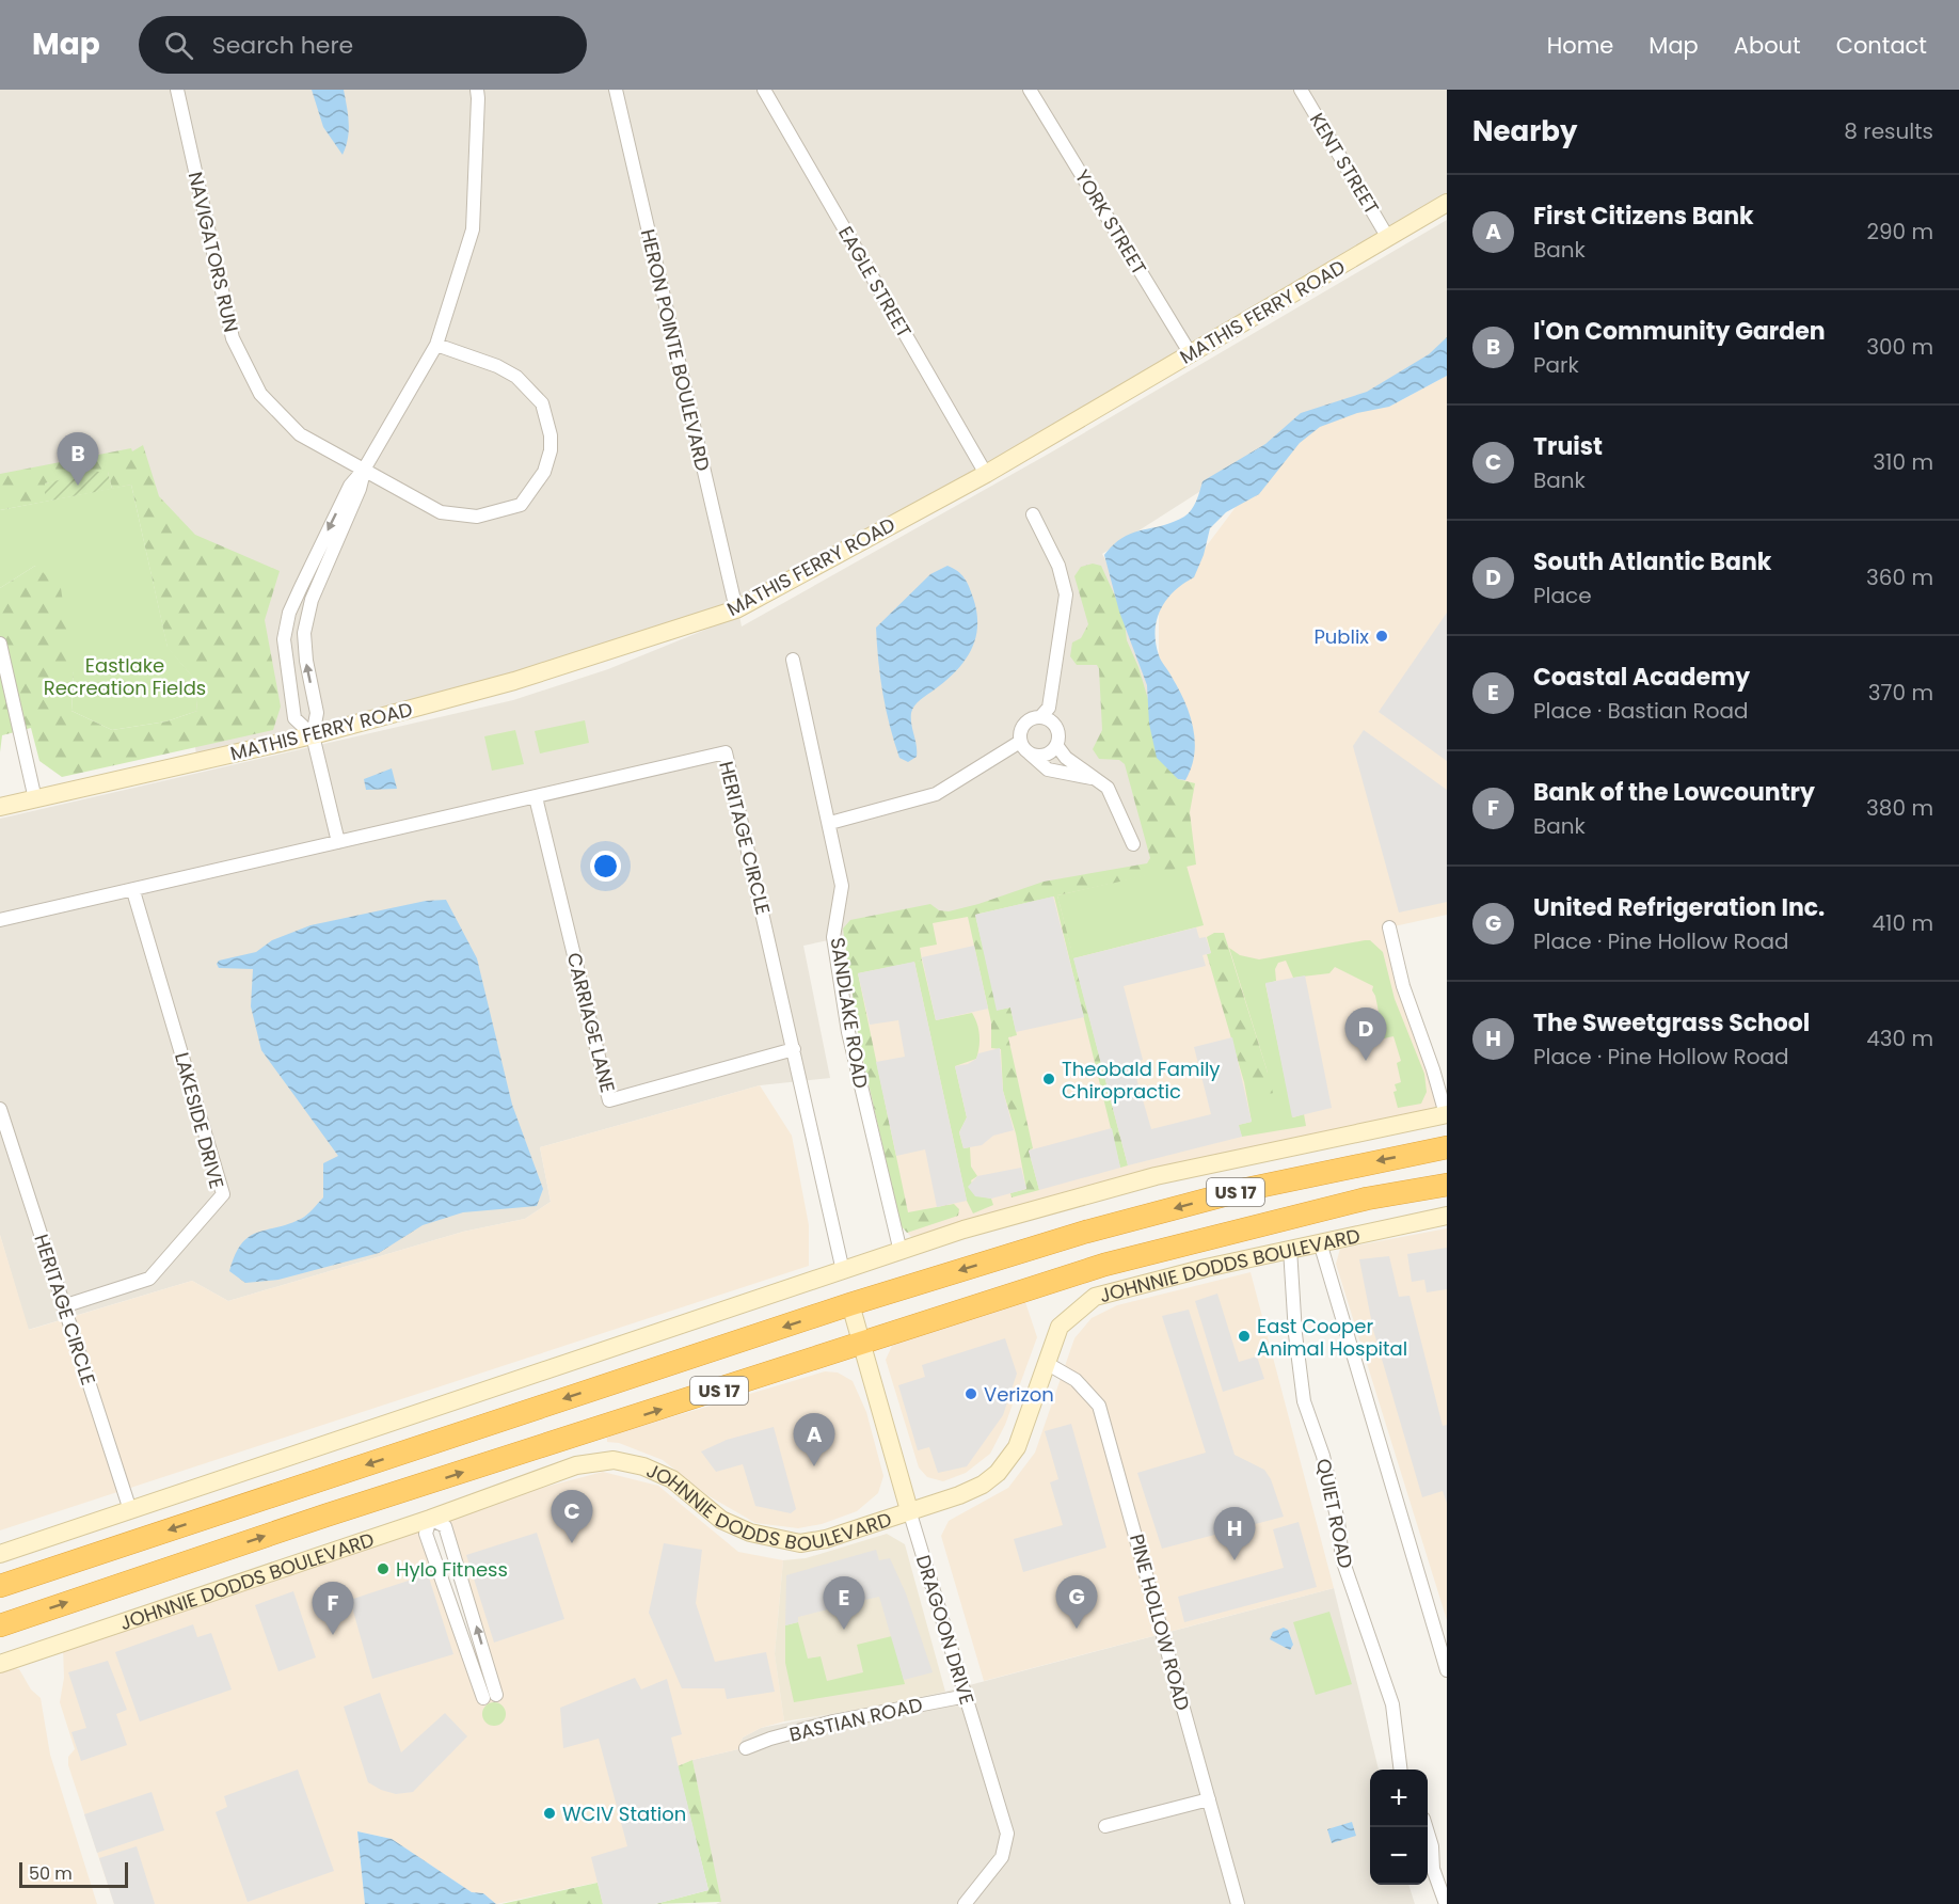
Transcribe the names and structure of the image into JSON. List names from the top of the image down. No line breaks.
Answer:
{"streets":{"highway":["US 17","JOHNNIE DODDS BOULEVARD"],"street":["KENT STREET","YORK STREET","NAVIGATORS RUN","EAGLE STREET","MATHIS FERRY ROAD","HERON POINTE BOULEVARD","HERITAGE CIRCLE","SANDLAKE ROAD","CARRIAGE LANE","LAKESIDE DRIVE","QUIET ROAD","PINE HOLLOW ROAD","DRAGOON DRIVE","BASTIAN ROAD"]},"crossings":[["KENT STREET","MATHIS FERRY ROAD"],["YORK STREET","MATHIS FERRY ROAD"],["EAGLE STREET","MATHIS FERRY ROAD"],["MATHIS FERRY ROAD","HERON POINTE BOULEVARD"],["HERITAGE CIRCLE","CARRIAGE LANE"],["HERITAGE CIRCLE","LAKESIDE DRIVE"],["JOHNNIE DODDS BOULEVARD","QUIET ROAD"],["JOHNNIE DODDS BOULEVARD","PINE HOLLOW ROAD"],["JOHNNIE DODDS BOULEVARD","DRAGOON DRIVE"],["DRAGOON DRIVE","BASTIAN ROAD"]],"parks":["Eastlake Recreation Fields"],"places":["Publix","Theobald Family Chiropractic","East Cooper Animal Hospital","Verizon","Hylo Fitness","WCIV Station"],"scale_bar":"50 m","page":{"header":"Map","search":"Search here","nav":["Home","Map","About","Contact"],"heading":["Nearby","8 results"],"list":[{"mark":"A","name":"First Citizens Bank","note":"Bank","value":"290 m"},{"mark":"B","name":"I'On Community Garden","note":"Park","value":"300 m"},{"mark":"C","name":"Truist","note":"Bank","value":"310 m"},{"mark":"D","name":"South Atlantic Bank","note":"Place","value":"360 m"},{"mark":"E","name":"Coastal Academy","note":"Place · Bastian Road","value":"370 m"},{"mark":"F","name":"Bank of the Lowcountry","note":"Bank","value":"380 m"},{"mark":"G","name":"United Refrigeration Inc.","note":"Place · Pine Hollow Road","value":"410 m"},{"mark":"H","name":"The Sweetgrass School","note":"Place · Pine Hollow Road","value":"430 m"}],"pins":["B","D","A","C","H","G","E","F"],"map_buttons":["+","−"],"scale":"50 m"}}
